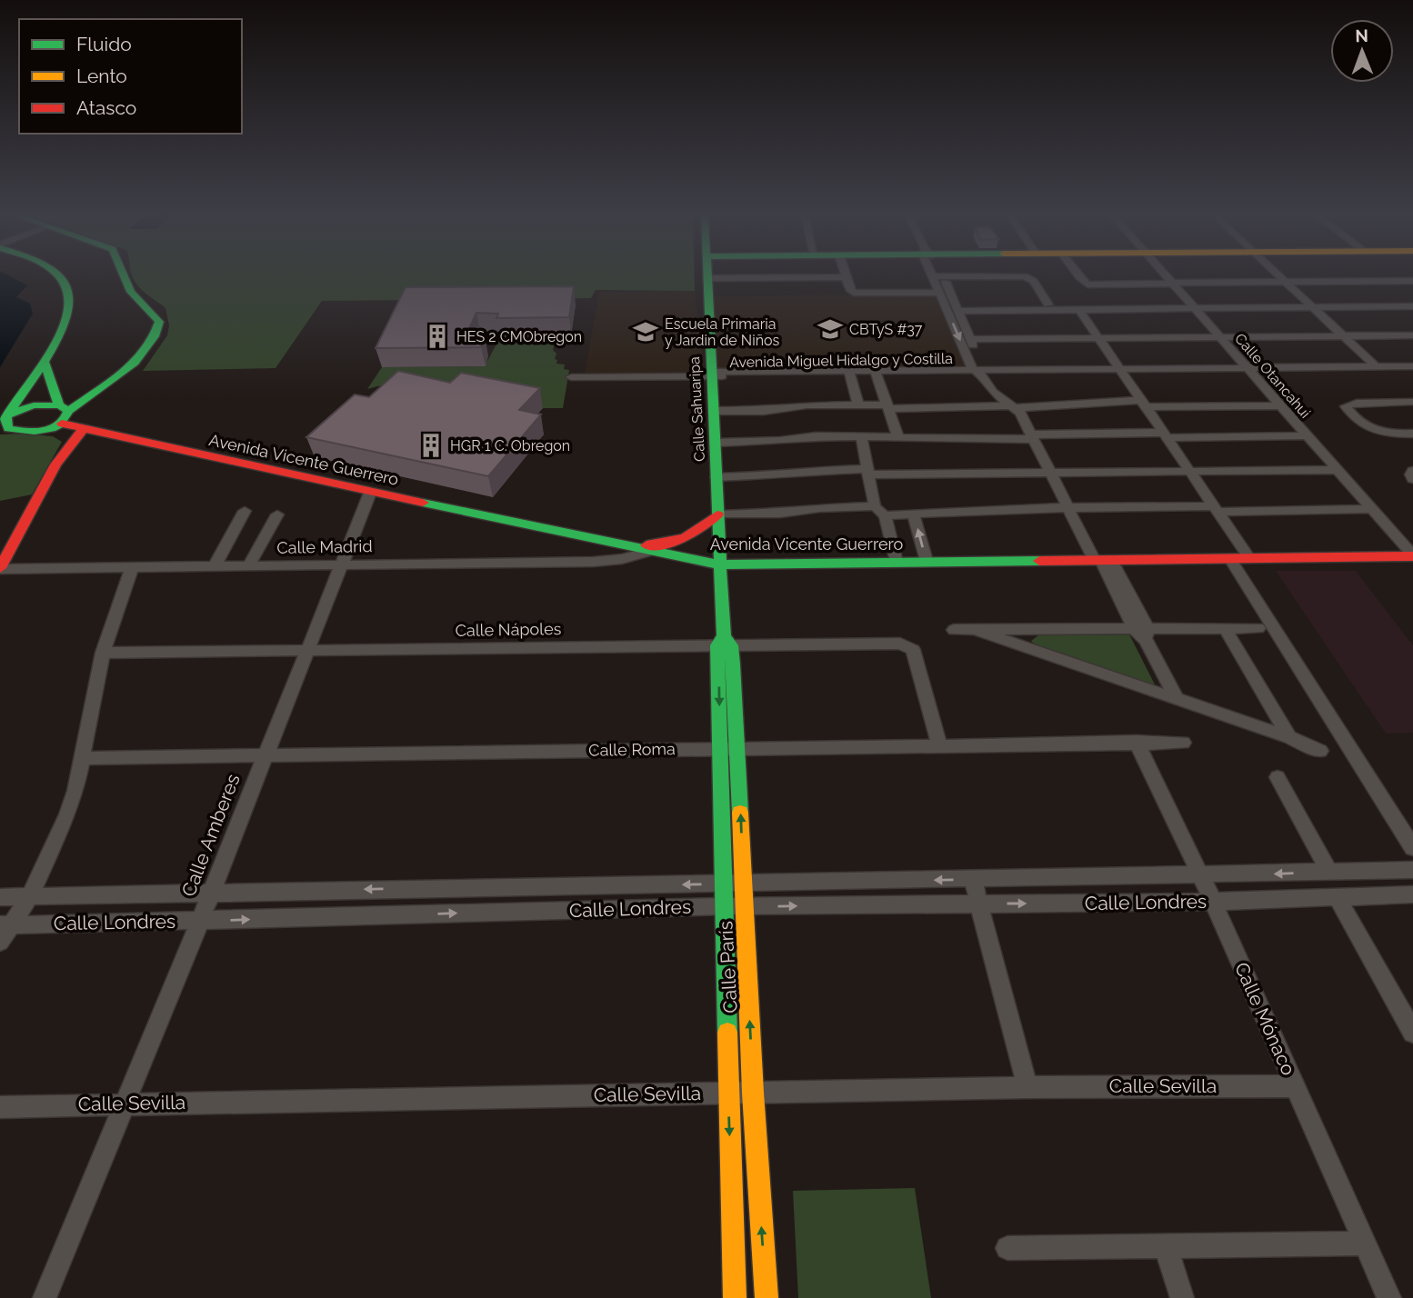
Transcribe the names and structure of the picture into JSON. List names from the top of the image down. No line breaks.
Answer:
{"streets":{"street":["Avenida Miguel Hidalgo y Costilla","Calle Otancahui","Calle Sahuaripa","Avenida Vicente Guerrero","Calle Madrid","Calle Nápoles","Calle Roma","Calle Amberes","Calle Londres","Calle París","Calle Mónaco","Calle Sevilla"]},"crossings":[["Avenida Miguel Hidalgo y Costilla","Calle Otancahui"],["Avenida Miguel Hidalgo y Costilla","Calle Sahuaripa"],["Calle Otancahui","Avenida Vicente Guerrero"],["Calle Sahuaripa","Avenida Vicente Guerrero"],["Calle Sahuaripa","Calle París"],["Avenida Vicente Guerrero","Calle Madrid"],["Avenida Vicente Guerrero","Calle Amberes"],["Avenida Vicente Guerrero","Calle París"],["Calle Madrid","Calle Amberes"],["Calle Nápoles","Calle Roma"],["Calle Nápoles","Calle Amberes"],["Calle Nápoles","Calle París"],["Calle Roma","Calle Amberes"],["Calle Roma","Calle París"],["Calle Roma","Calle Mónaco"],["Calle Amberes","Calle Londres"],["Calle Amberes","Calle Sevilla"],["Calle Londres","Calle París"],["Calle Londres","Calle Mónaco"],["Calle París","Calle Sevilla"],["Calle Mónaco","Calle Sevilla"]],"places":{"school or university":["CBTyS #37","Escuela Primaria y Jardin de Niños"],"building":["HES 2 CMObregon","HGR 1 C. Obregon"]},"legend":["Fluido","Lento","Atasco"],"north":"top"}
